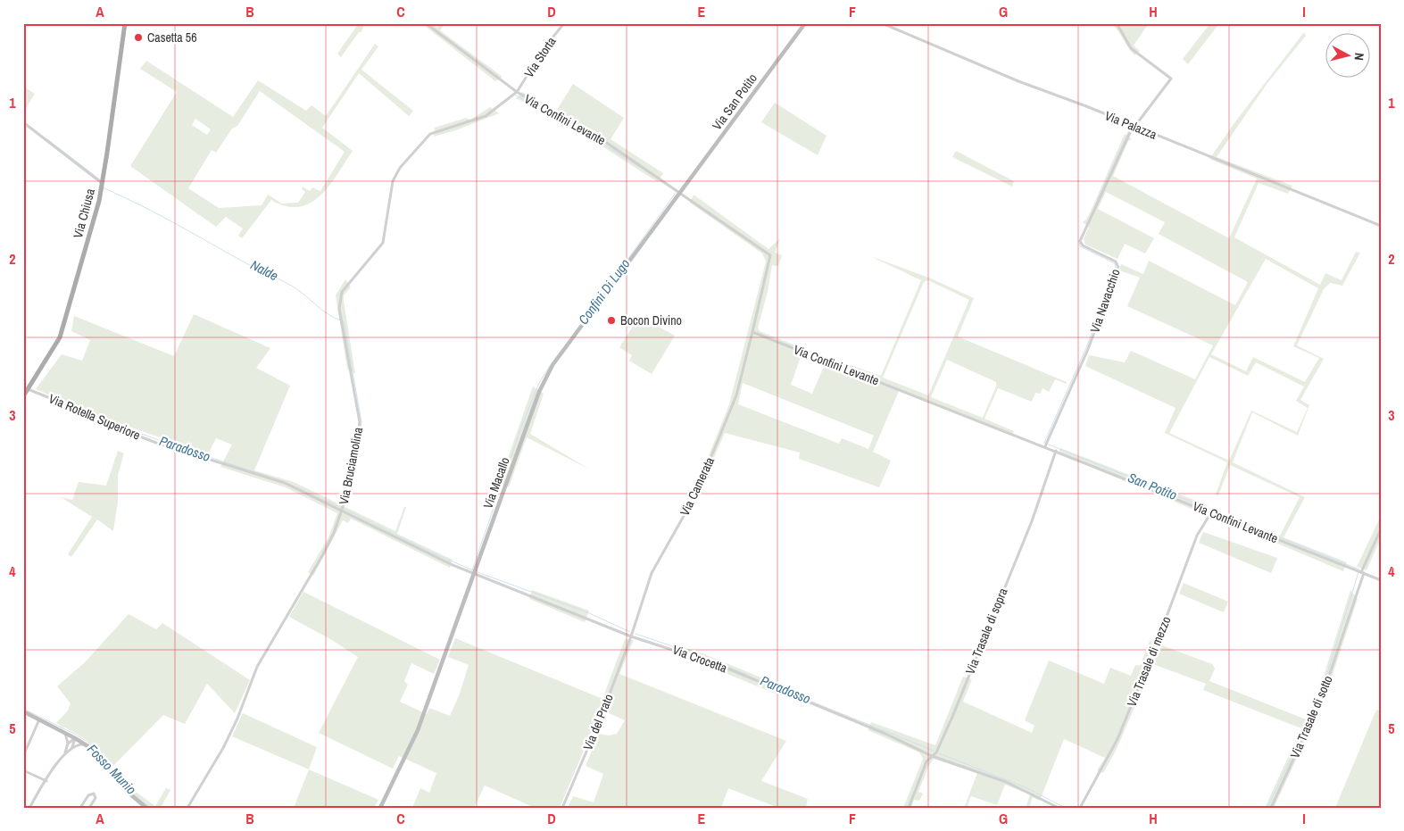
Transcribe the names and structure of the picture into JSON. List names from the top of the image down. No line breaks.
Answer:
{"streets":{"main road":["Via Chiusa"],"street":["Via Storta","Via San Potito","Via Confini Levante","Via Palazza","Via Navacchio","Via Rotella Superiore","Via Bruciamolina","Via Macallo","Via Camerata","Via Trasale di sopra","Via Crocetta","Via Trasale di mezzo","Via Trasale di sotto","Via del Prato"]},"crossings":[["Via Storta","Via Confini Levante"],["Via Storta","Via Bruciamolina"],["Via San Potito","Via Confini Levante"],["Via San Potito","Via Macallo"],["Via Confini Levante","Via Navacchio"],["Via Confini Levante","Via Bruciamolina"],["Via Confini Levante","Via Macallo"],["Via Confini Levante","Via Camerata"],["Via Confini Levante","Via Trasale di sopra"],["Via Confini Levante","Via Trasale di mezzo"],["Via Confini Levante","Via Trasale di sotto"],["Via Palazza","Via Navacchio"],["Via Chiusa","Via Rotella Superiore"],["Via Rotella Superiore","Via Bruciamolina"],["Via Rotella Superiore","Via Crocetta"],["Via Bruciamolina","Via Crocetta"],["Via Macallo","Via Crocetta"],["Via Camerata","Via Crocetta"],["Via Camerata","Via del Prato"],["Via Trasale di sopra","Via Crocetta"],["Via Crocetta","Via del Prato"]],"water":["Nalde","Confini Di Lugo","Paradosso","San Potito","Fosso Munio"],"places":["Casetta 56","Bocon Divino"],"north":"right","grid":{"columns":["A","B","C","D","E","F","G","H","I"],"rows":["1","2","3","4","5"]}}
